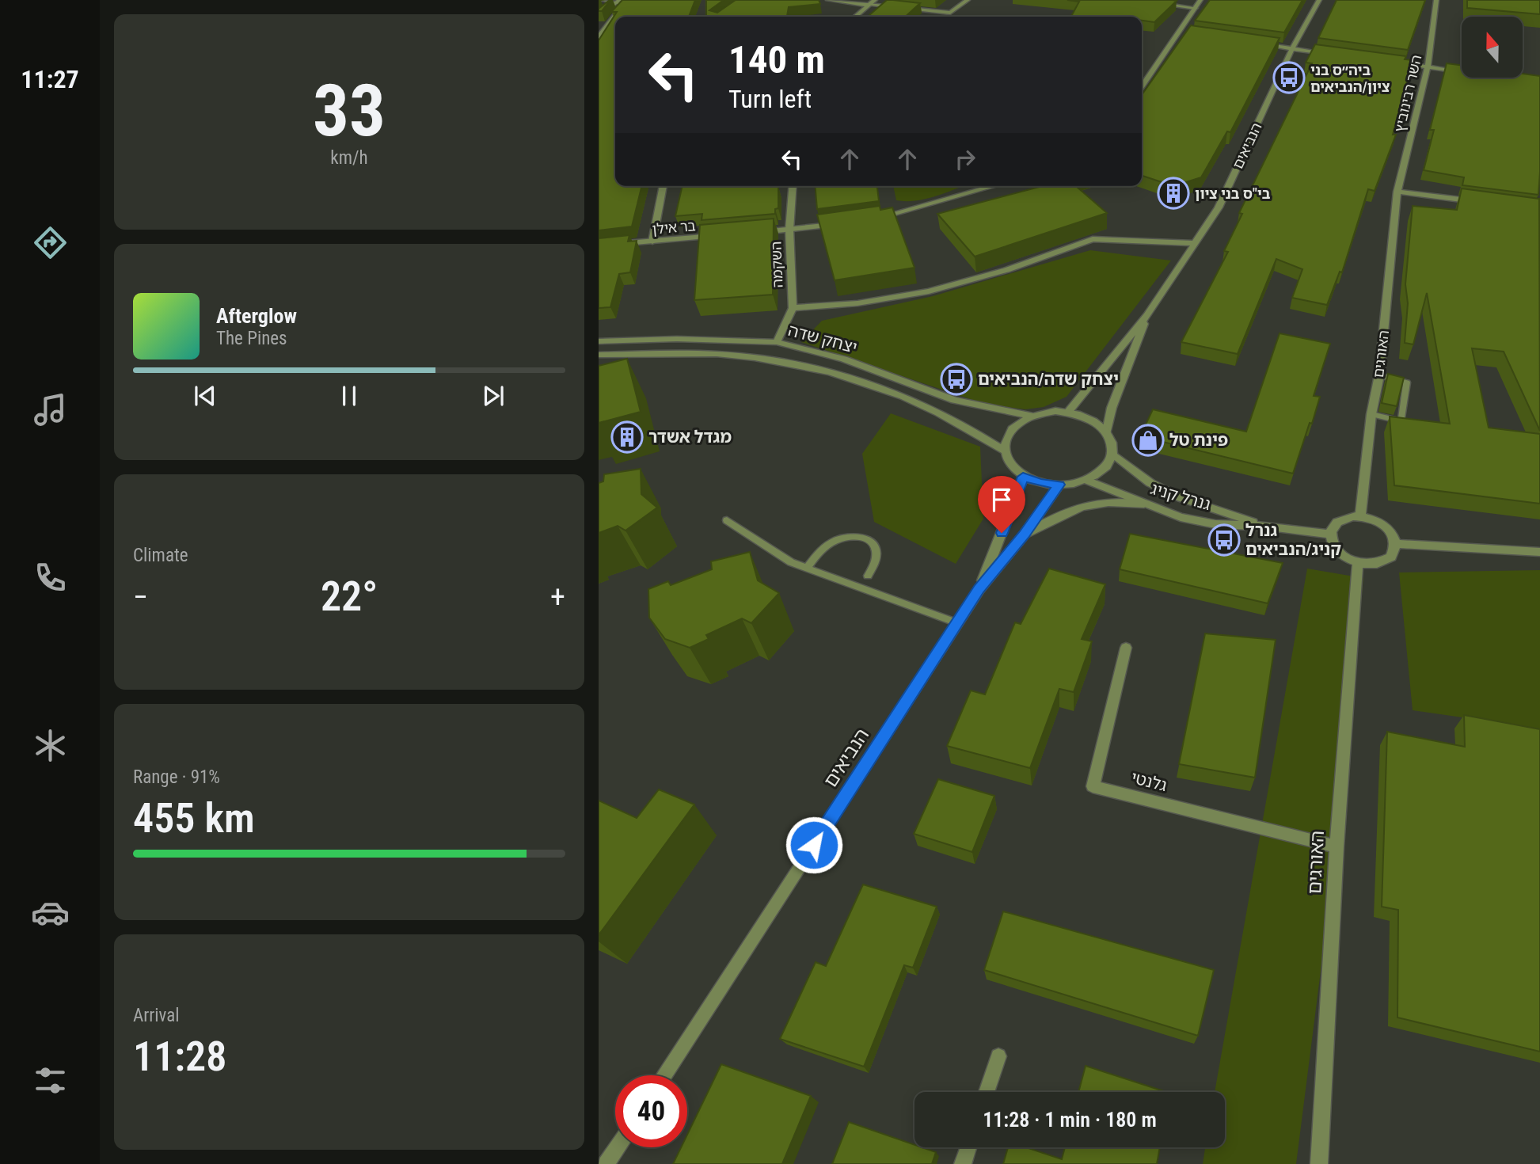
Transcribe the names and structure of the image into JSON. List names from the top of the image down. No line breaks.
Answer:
{"streets":{"street":["השר רבינוביץ","הנביאים","בר אילן","השקמה","יצחק שדה","האורגים","גנרל קניג","גלנטי"]},"crossings":[["השר רבינוביץ","האורגים"],["הנביאים","יצחק שדה"],["הנביאים","גנרל קניג"],["השקמה","יצחק שדה"],["יצחק שדה","גנרל קניג"],["האורגים","גנרל קניג"],["האורגים","גלנטי"]],"places":{"bus stop":["ביה״ס בני ציון/הנביאים","יצחק שדה/הנביאים","גנרל קניג/הנביאים"],"building":["בי\"ס בני ציון","מגדל אשדר"],"shop":["פינת טל"]},"north":"top","page":{"tabs":"11:27","tile":[["33","km/h"],"Climate",["Range · 91%","455 km"],["Arrival","11:28"]],"turn":["140 m","Turn left"],"song":["Afterglow","The Pines"],"heat":["−","22°","+"],"limit":"40","trip":"11:28 · 1 min · 180 m"}}
